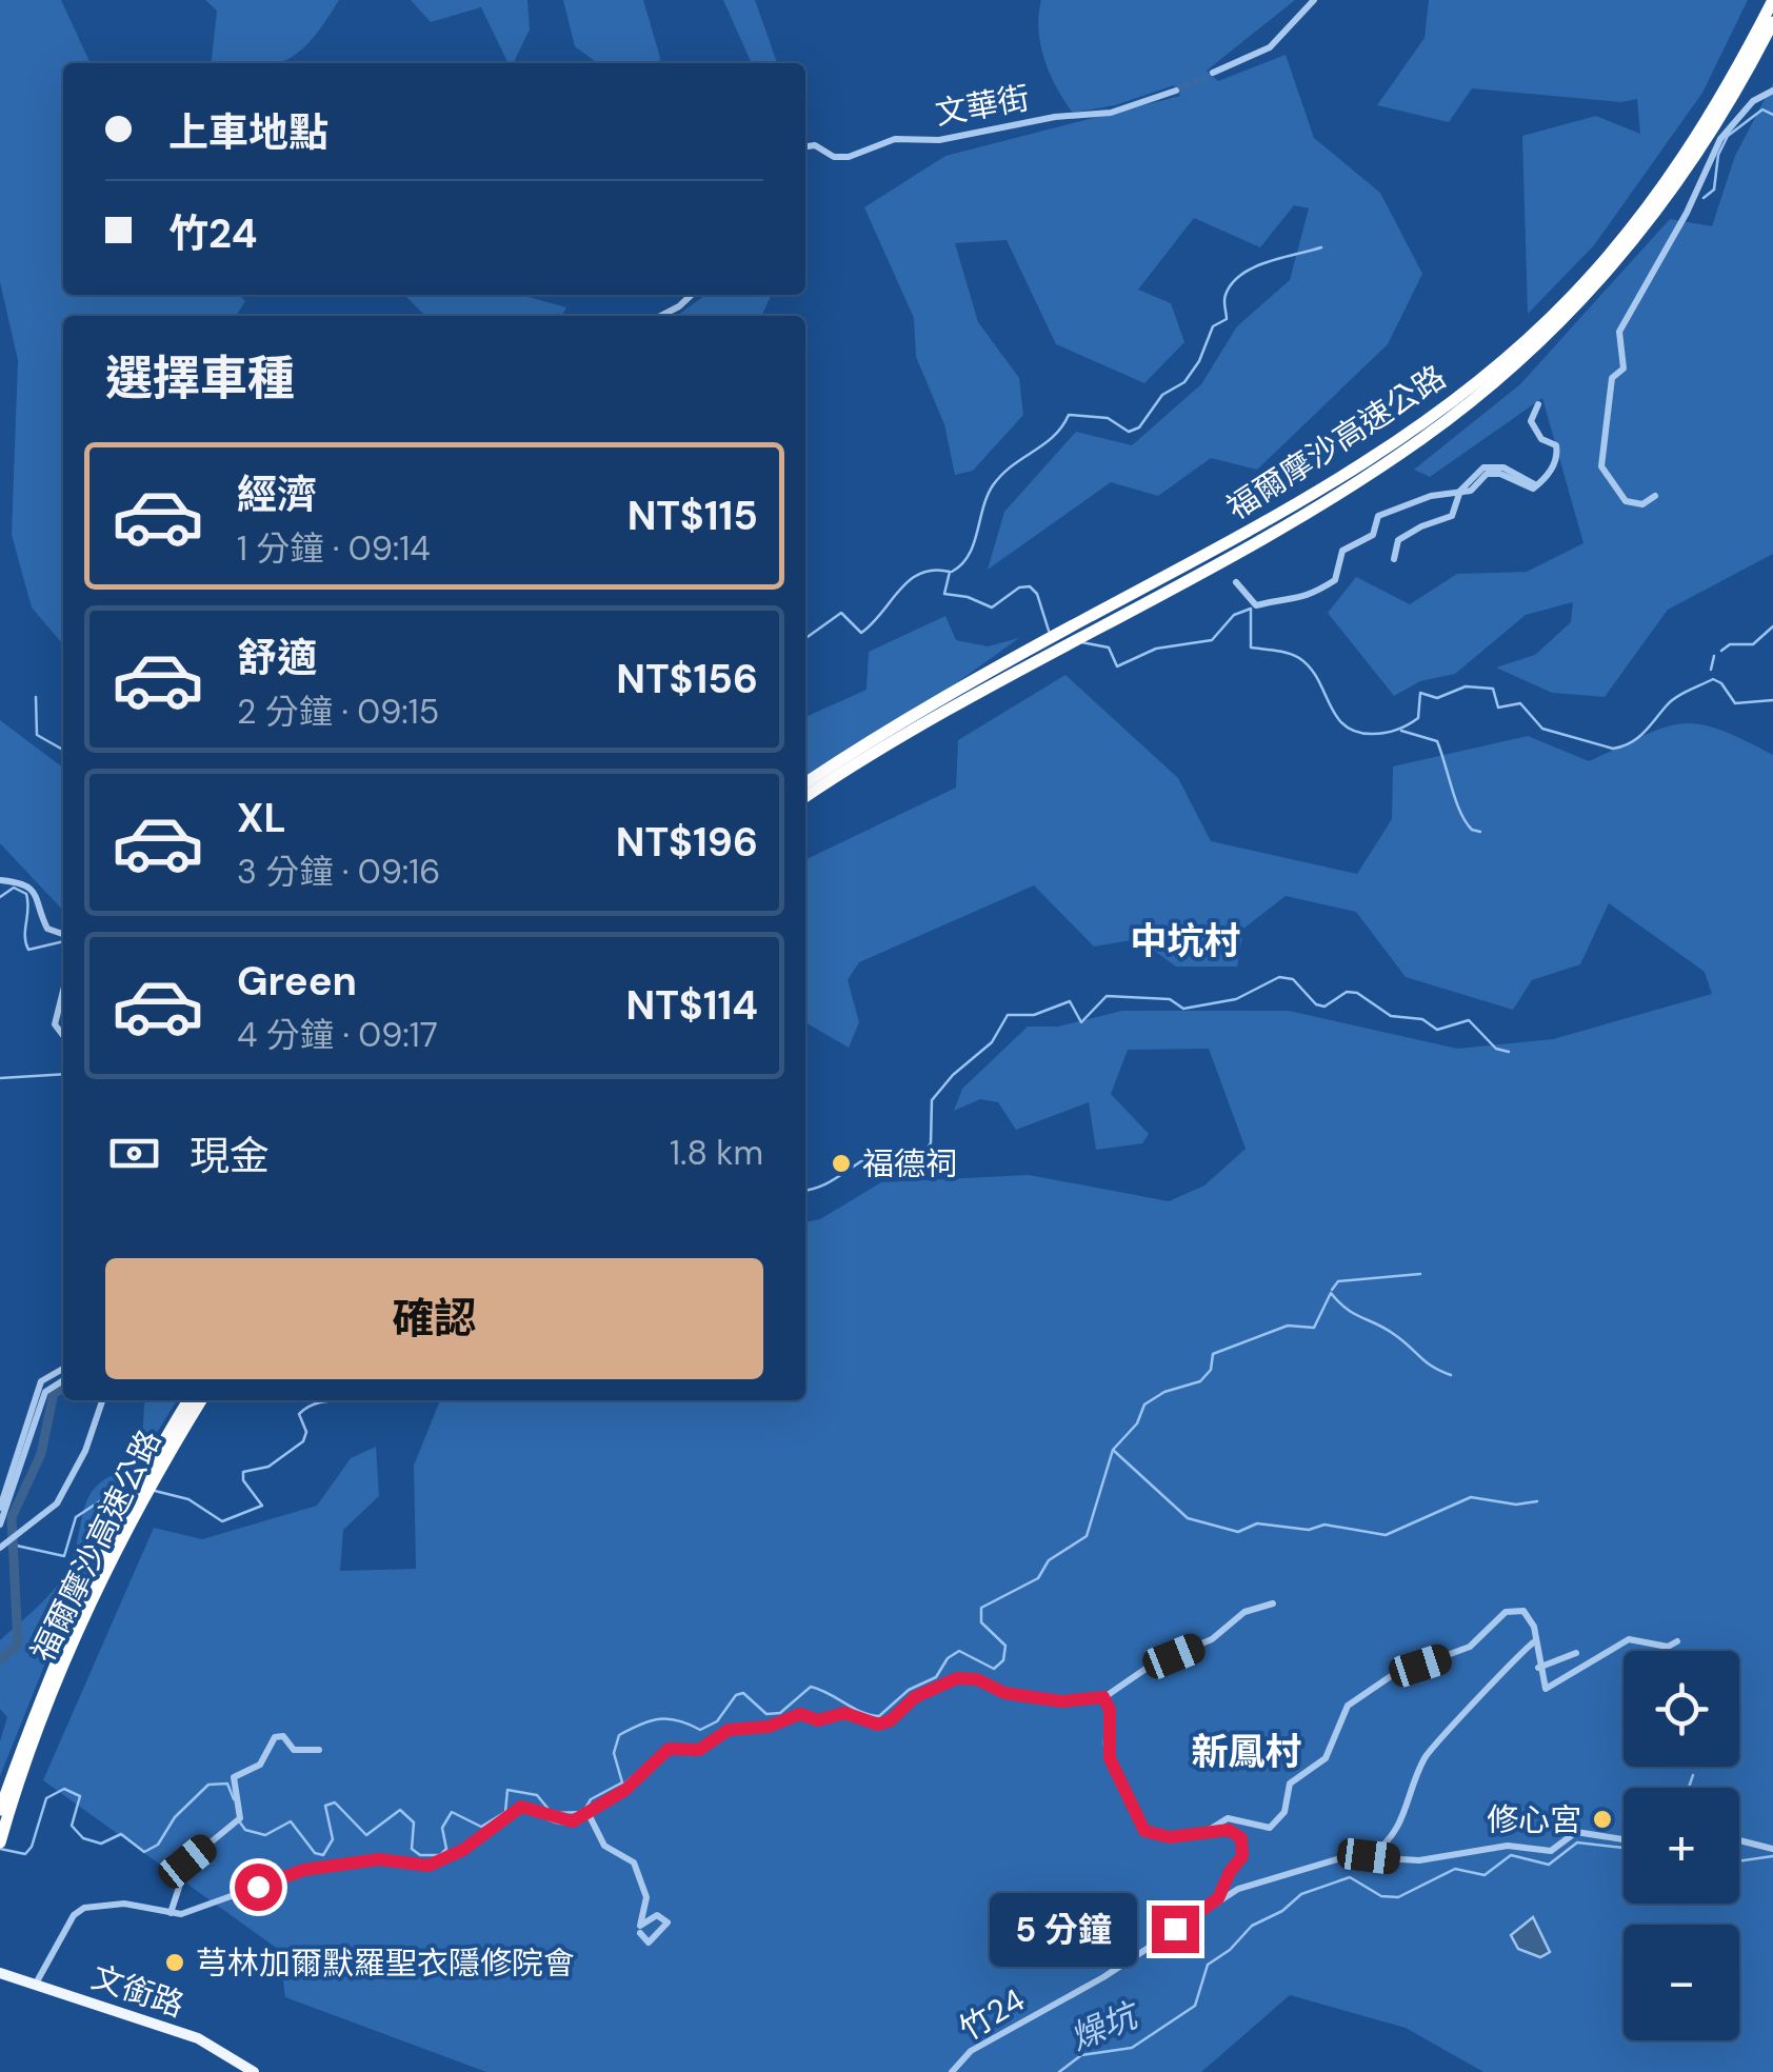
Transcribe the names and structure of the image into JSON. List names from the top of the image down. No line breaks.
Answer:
{"streets":{"highway":["福爾摩沙高速公路"],"main road":["文銜路"],"street":["文華街","竹24"]},"districts":["中坑村","新鳳村"],"water":["燥坑"],"places":["福德祠","修心宮","芎林加爾默羅聖衣隱修院會"],"page":{"banner":["上車地點","竹24"],"heading":"選擇車種","list":[{"name":"經濟","note":"1 分鐘 · 09:14","value":"NT$115"},{"name":"舒適","note":"2 分鐘 · 09:15","value":"NT$156"},{"name":"XL","note":"3 分鐘 · 09:16","value":"NT$196"},{"name":"Green","note":"4 分鐘 · 09:17","value":"NT$114"}],"pay":["現金","1.8 km"],"buttons":"確認","map_buttons":["+","−"],"bubble":"5 分鐘"}}
